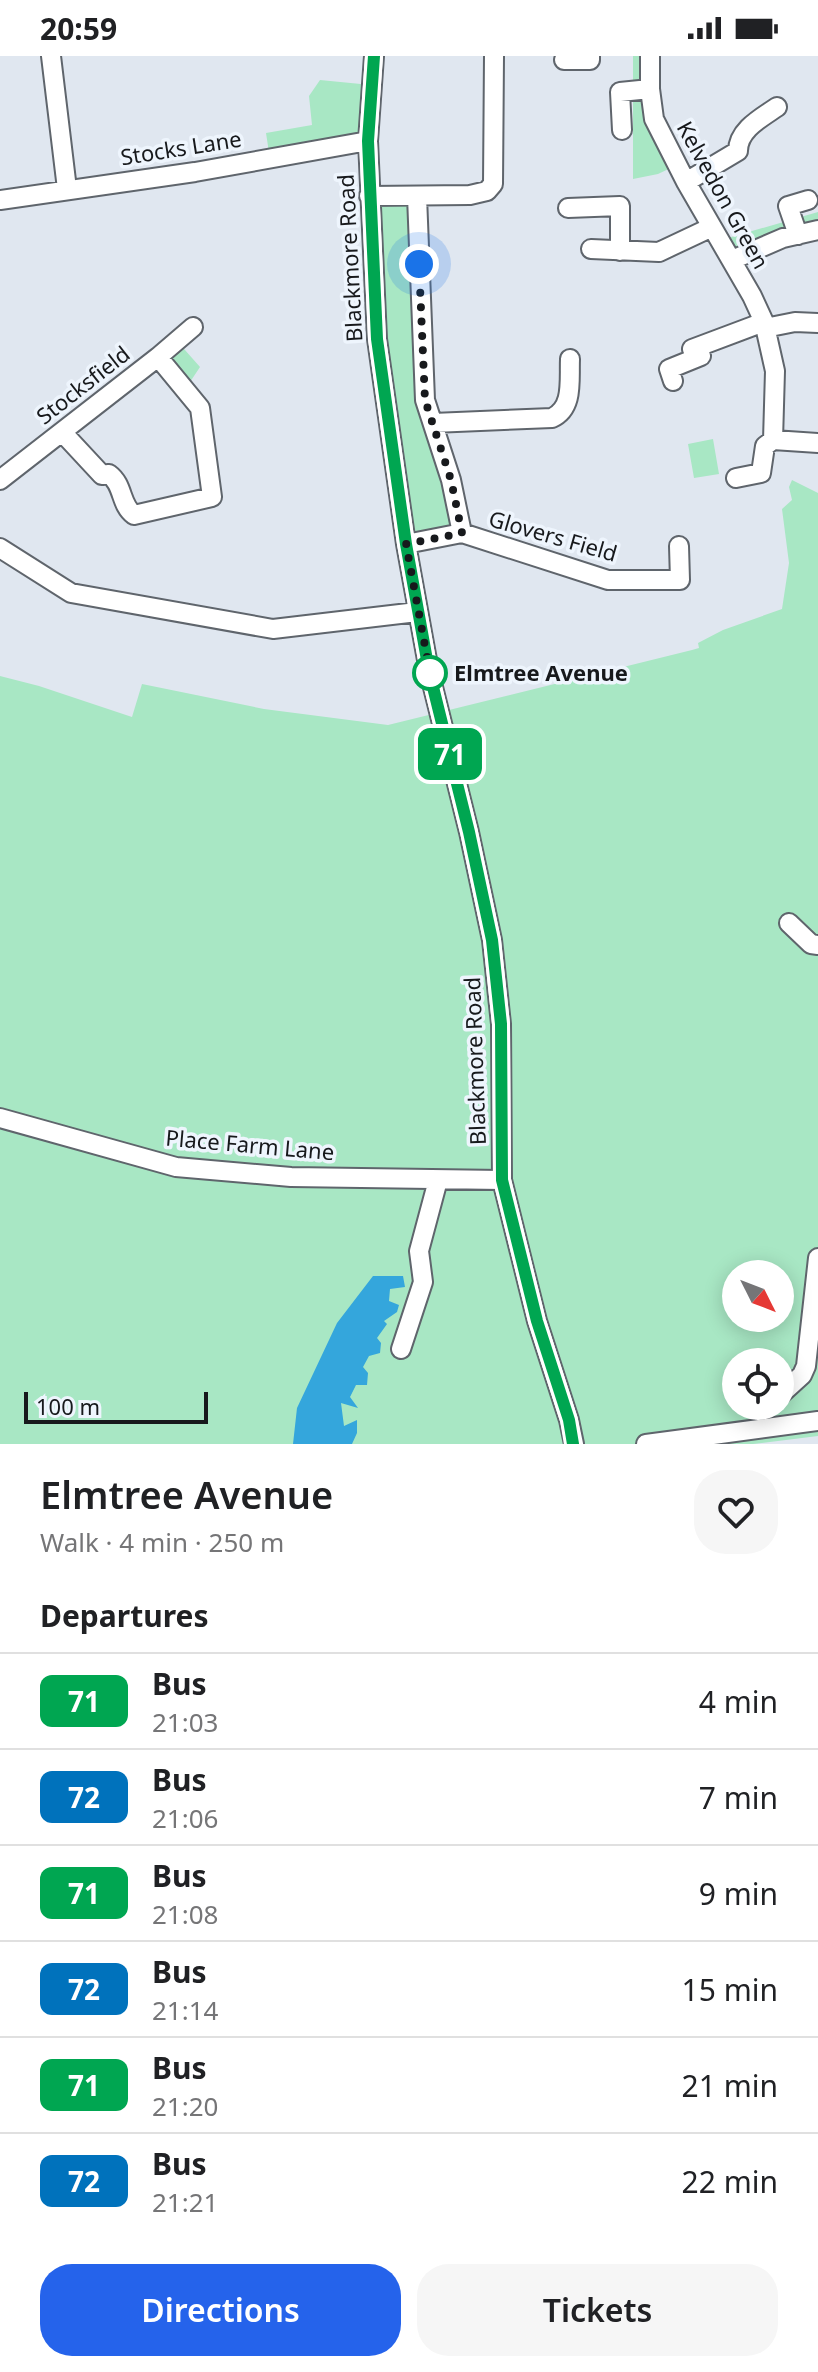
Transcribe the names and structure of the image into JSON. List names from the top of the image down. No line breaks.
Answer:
{"streets":{"street":["Stocks Lane","Kelvedon Green","Blackmore Road","Stocksfield","Glovers Field","Place Farm Lane"]},"crossings":[["Stocks Lane","Blackmore Road"],["Blackmore Road","Glovers Field"],["Blackmore Road","Place Farm Lane"]],"places":["Elmtree Avenue"],"lines":["bus line 71"],"scale_bar":"100 m","north":"bottom right","page":{"status":"20:59","on_map":"71","scale":"100 m","heading":[["Elmtree Avenue","Walk · 4 min · 250 m"],"Departures"],"list":[{"mark":"71","name":"Bus","note":"21:03","value":"4 min"},{"mark":"72","name":"Bus","note":"21:06","value":"7 min"},{"mark":"71","name":"Bus","note":"21:08","value":"9 min"},{"mark":"72","name":"Bus","note":"21:14","value":"15 min"},{"mark":"71","name":"Bus","note":"21:20","value":"21 min"},{"mark":"72","name":"Bus","note":"21:21","value":"22 min"}],"buttons":["Directions","Tickets"]}}
